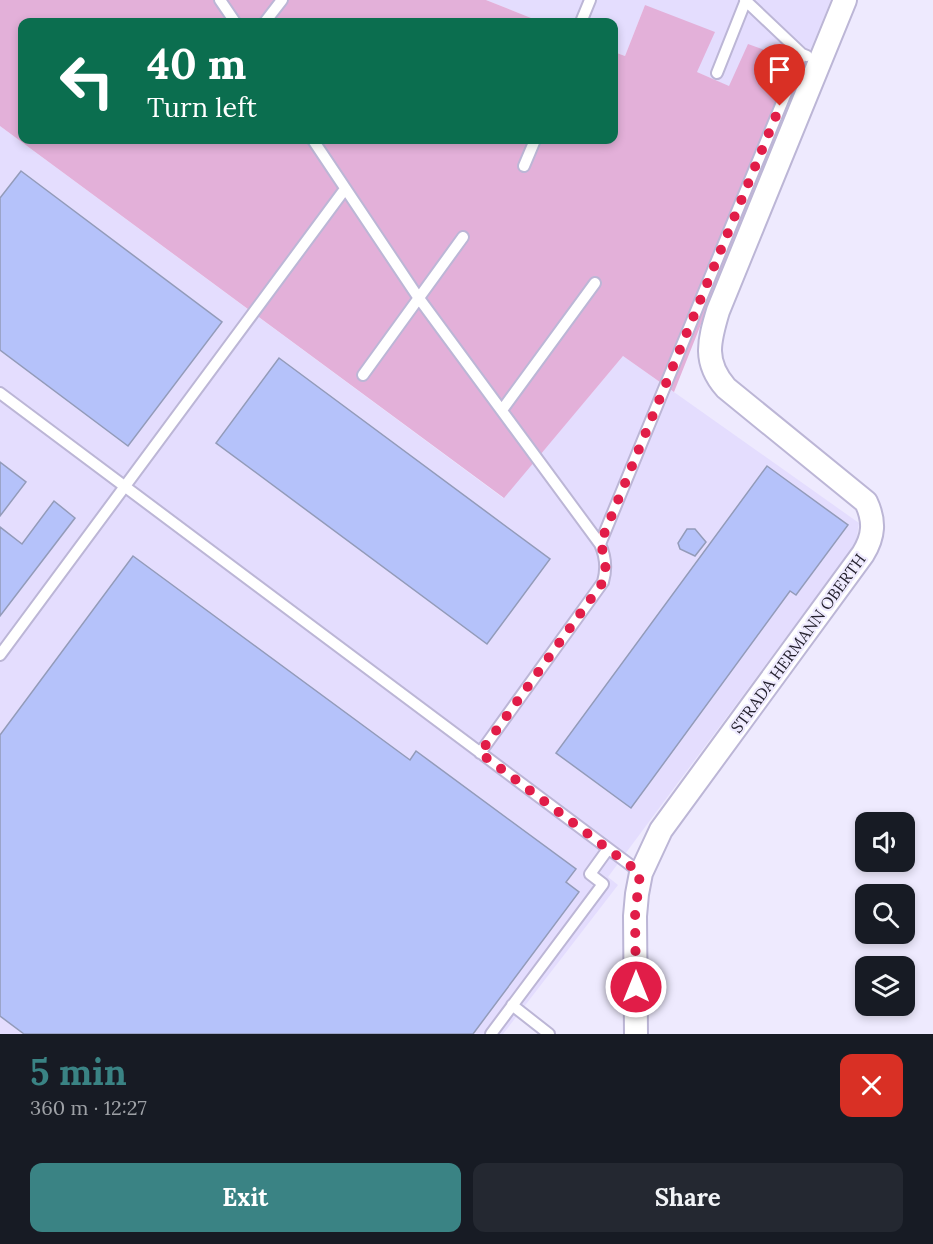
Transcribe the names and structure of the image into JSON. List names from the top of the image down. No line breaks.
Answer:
{"streets":{"street":["STRADA HERMANN OBERTH"]},"page":{"turn":["40 m","Turn left"],"heading":["5 min","360 m · 12:27"],"buttons":["Exit","Share"]}}
